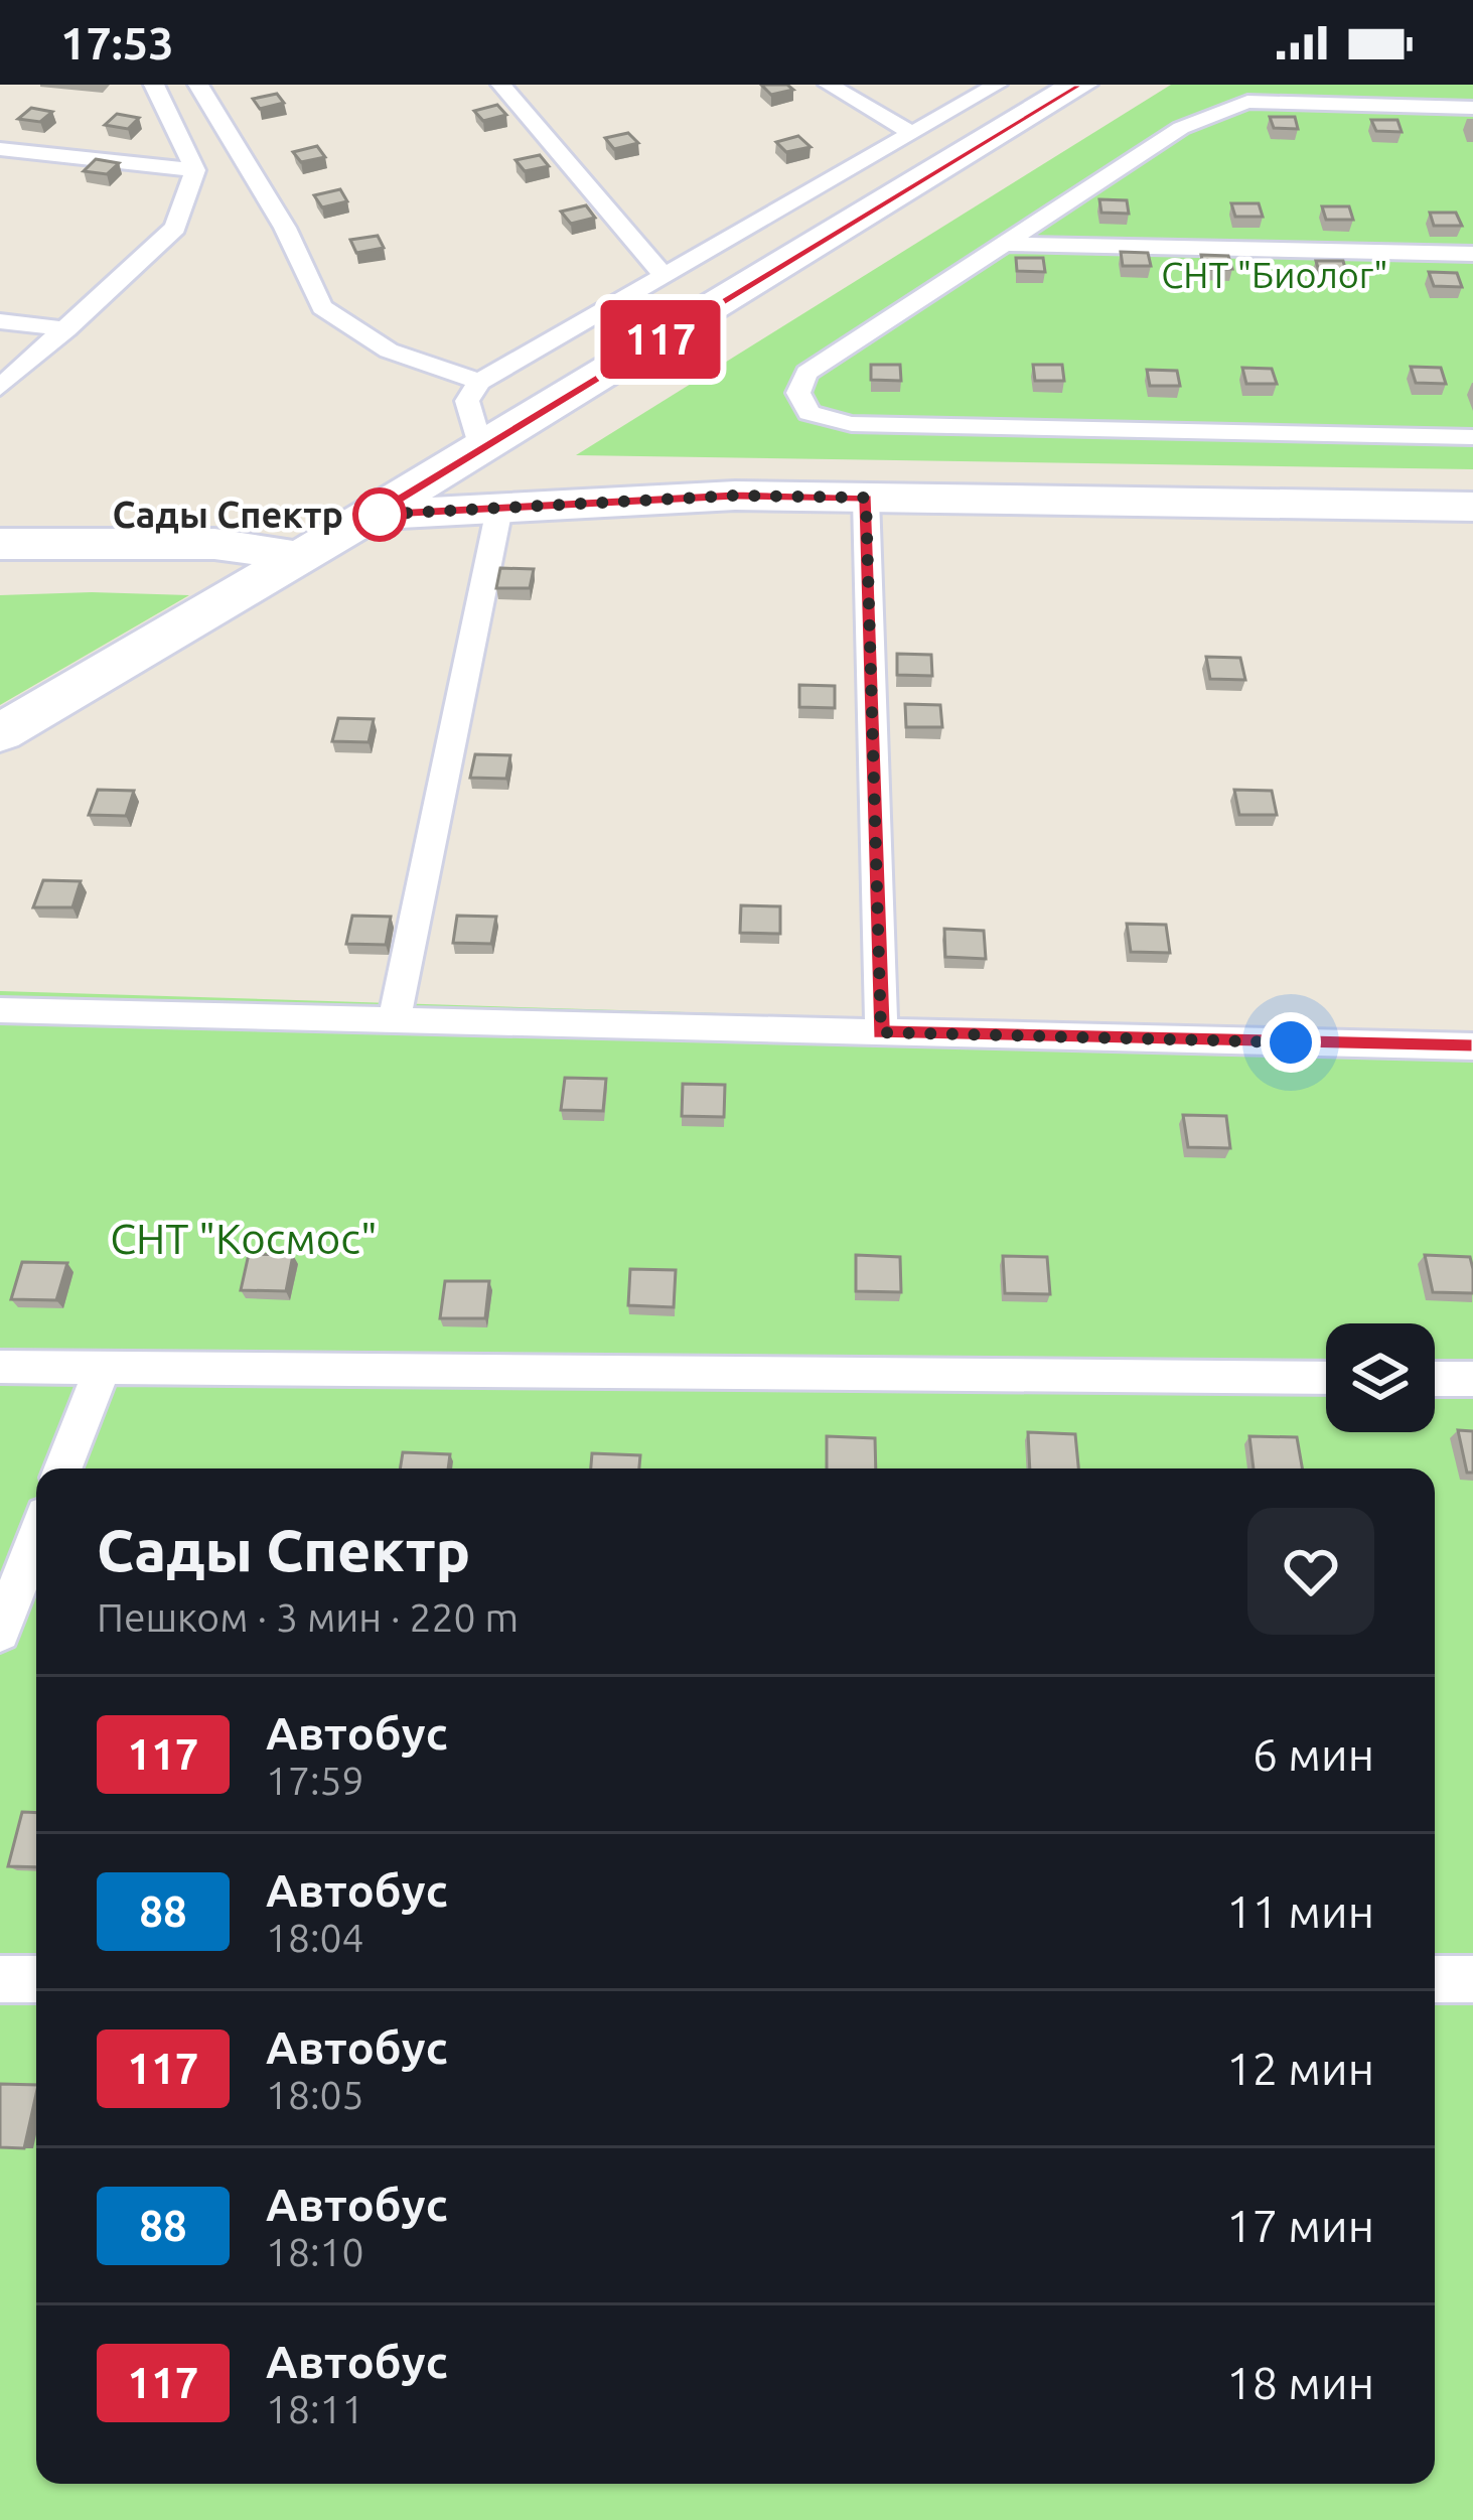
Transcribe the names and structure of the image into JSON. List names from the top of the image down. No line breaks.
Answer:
{"parks":["СНТ \"Биолог\"","СНТ \"Космос\""],"places":["Сады Спектр"],"lines":["bus line 117"],"page":{"status":"17:53","on_map":"117","heading":["Сады Спектр","Пешком · 3 мин · 220 m"],"list":[{"mark":"117","name":"Автобус","note":"17:59","value":"6 мин"},{"mark":"88","name":"Автобус","note":"18:04","value":"11 мин"},{"mark":"117","name":"Автобус","note":"18:05","value":"12 мин"},{"mark":"88","name":"Автобус","note":"18:10","value":"17 мин"},{"mark":"117","name":"Автобус","note":"18:11","value":"18 мин"}]}}
